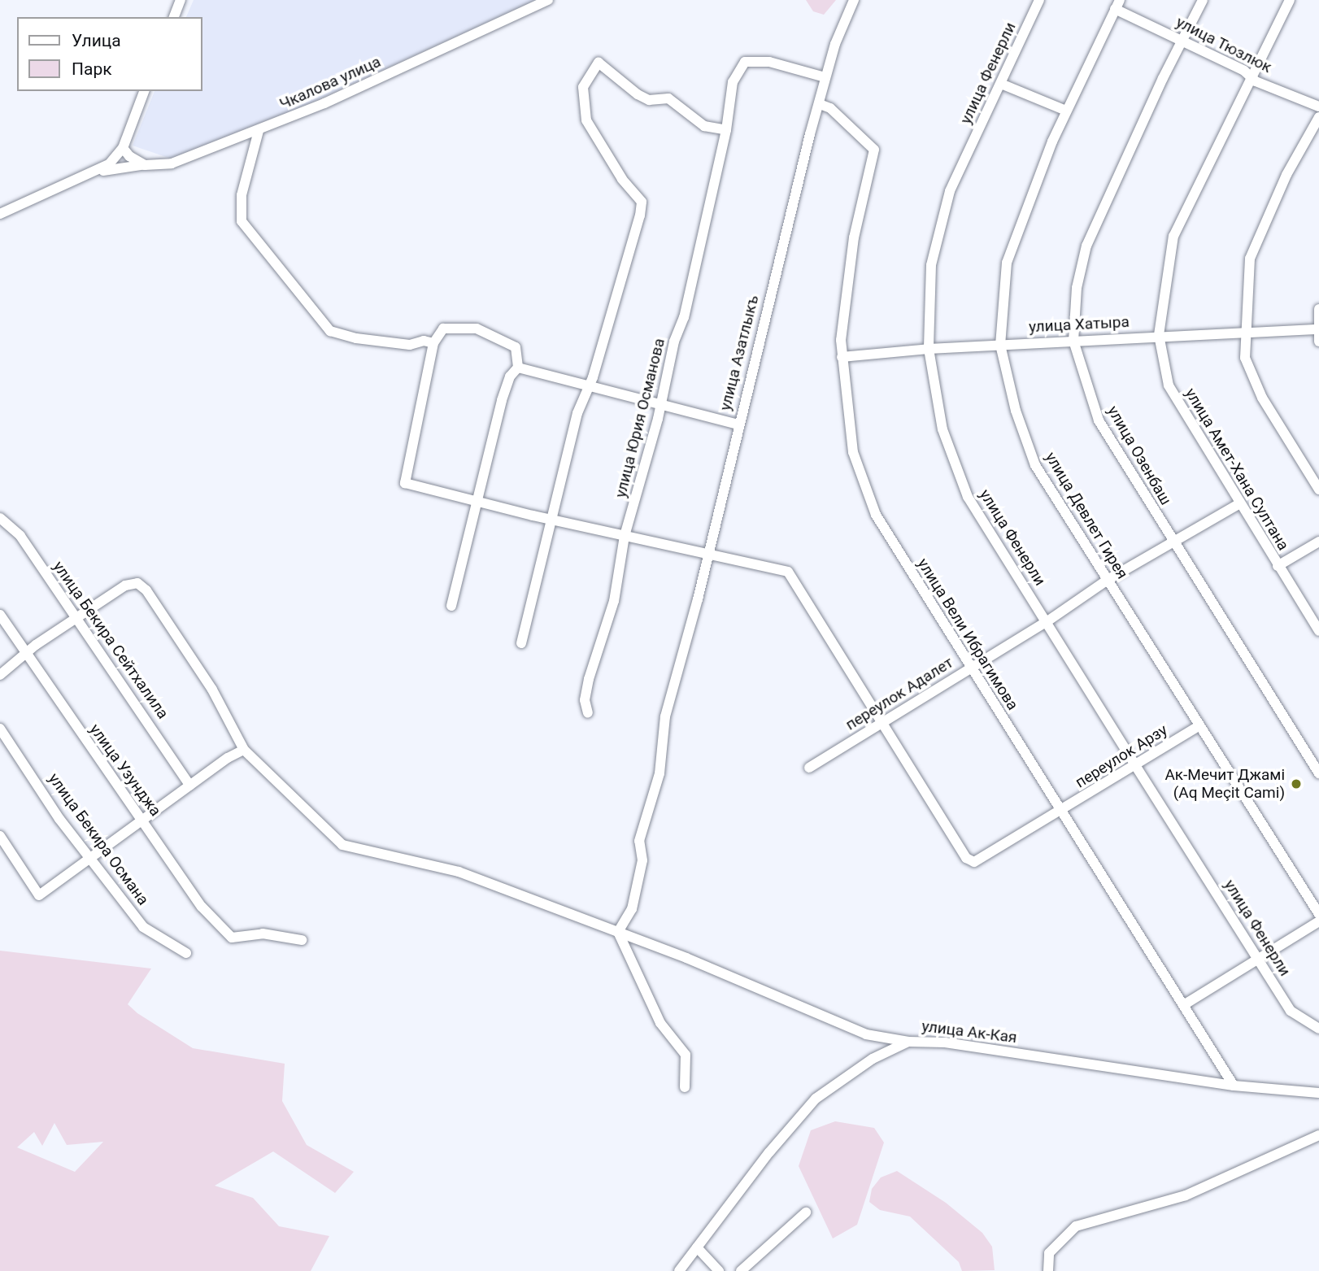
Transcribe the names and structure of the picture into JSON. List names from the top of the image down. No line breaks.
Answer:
{"streets":{"street":["улица Тюзлюк","улица Фенерли","Чкалова улица","улица Хатыра","улица Азатлыкъ","улица Юрия Османова","улица Озенбаш","улица Амет-Хана Султана","улица Девлет Гирея","улица Вели Ибрагимова","улица Бекира Сейтхалила","переулок Адалет","переулок Арзу","улица Узунджа","улица Бекира Османа","улица Ак-Кая"]},"crossings":[["улица Тюзлюк","улица Озенбаш"],["улица Тюзлюк","улица Амет-Хана Султана"],["улица Тюзлюк","улица Девлет Гирея"],["улица Фенерли","улица Хатыра"],["улица Фенерли","переулок Адалет"],["улица Фенерли","переулок Арзу"],["улица Хатыра","улица Озенбаш"],["улица Хатыра","улица Амет-Хана Султана"],["улица Хатыра","улица Девлет Гирея"],["улица Хатыра","улица Вели Ибрагимова"],["улица Азатлыкъ","улица Юрия Османова"],["улица Азатлыкъ","улица Вели Ибрагимова"],["улица Озенбаш","переулок Адалет"],["улица Амет-Хана Султана","переулок Адалет"],["улица Девлет Гирея","переулок Адалет"],["улица Девлет Гирея","переулок Арзу"],["улица Вели Ибрагимова","переулок Адалет"],["улица Вели Ибрагимова","переулок Арзу"],["улица Вели Ибрагимова","улица Ак-Кая"],["переулок Адалет","переулок Арзу"]],"places":["Ак-Мечит Джамі (Aq Meçit Cami)"],"legend":["Улица","Парк"]}
